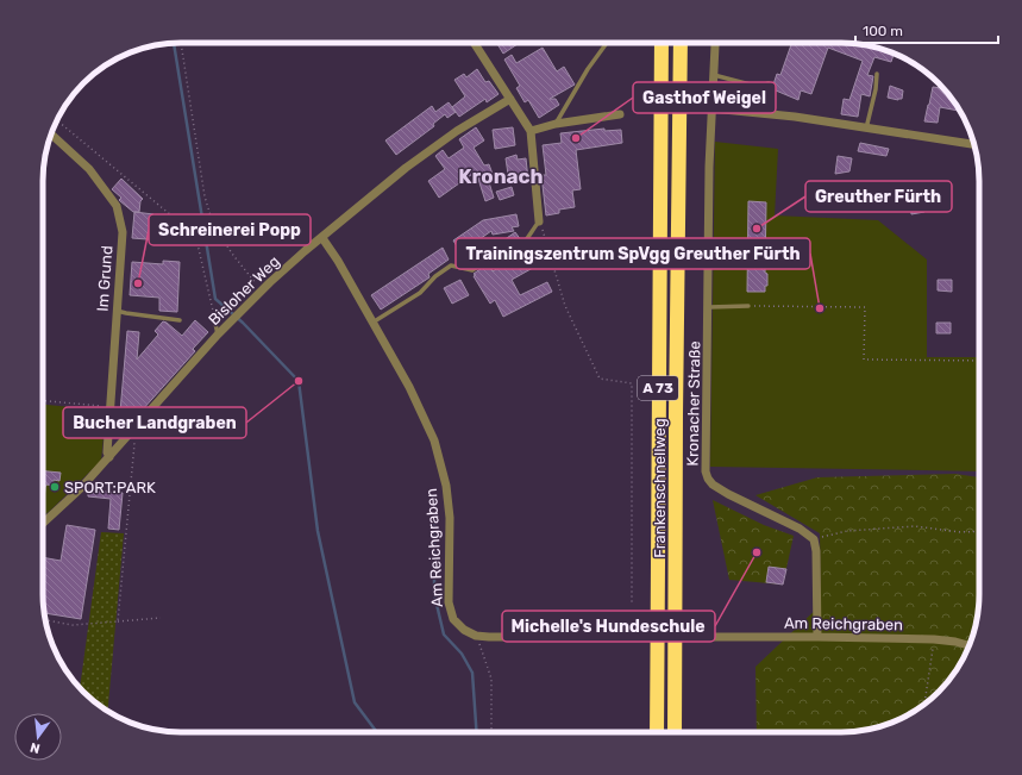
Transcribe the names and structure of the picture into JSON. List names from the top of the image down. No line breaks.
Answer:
{"streets":{"highway":["A 73","Frankenschnellweg"],"street":["Im Grund","Bisloher Weg","Kronacher Straße","Am Reichgraben"]},"crossings":[["Im Grund","Bisloher Weg"],["Bisloher Weg","Am Reichgraben"]],"districts":["Kronach"],"places":["Gasthof Weigel","Greuther Fürth","Schreinerei Popp","Trainingszentrum SpVgg Greuther Fürth","Bucher Landgraben","SPORT:PARK","Michelle's Hundeschule"],"scale_bar":"100 m","north":"bottom"}
